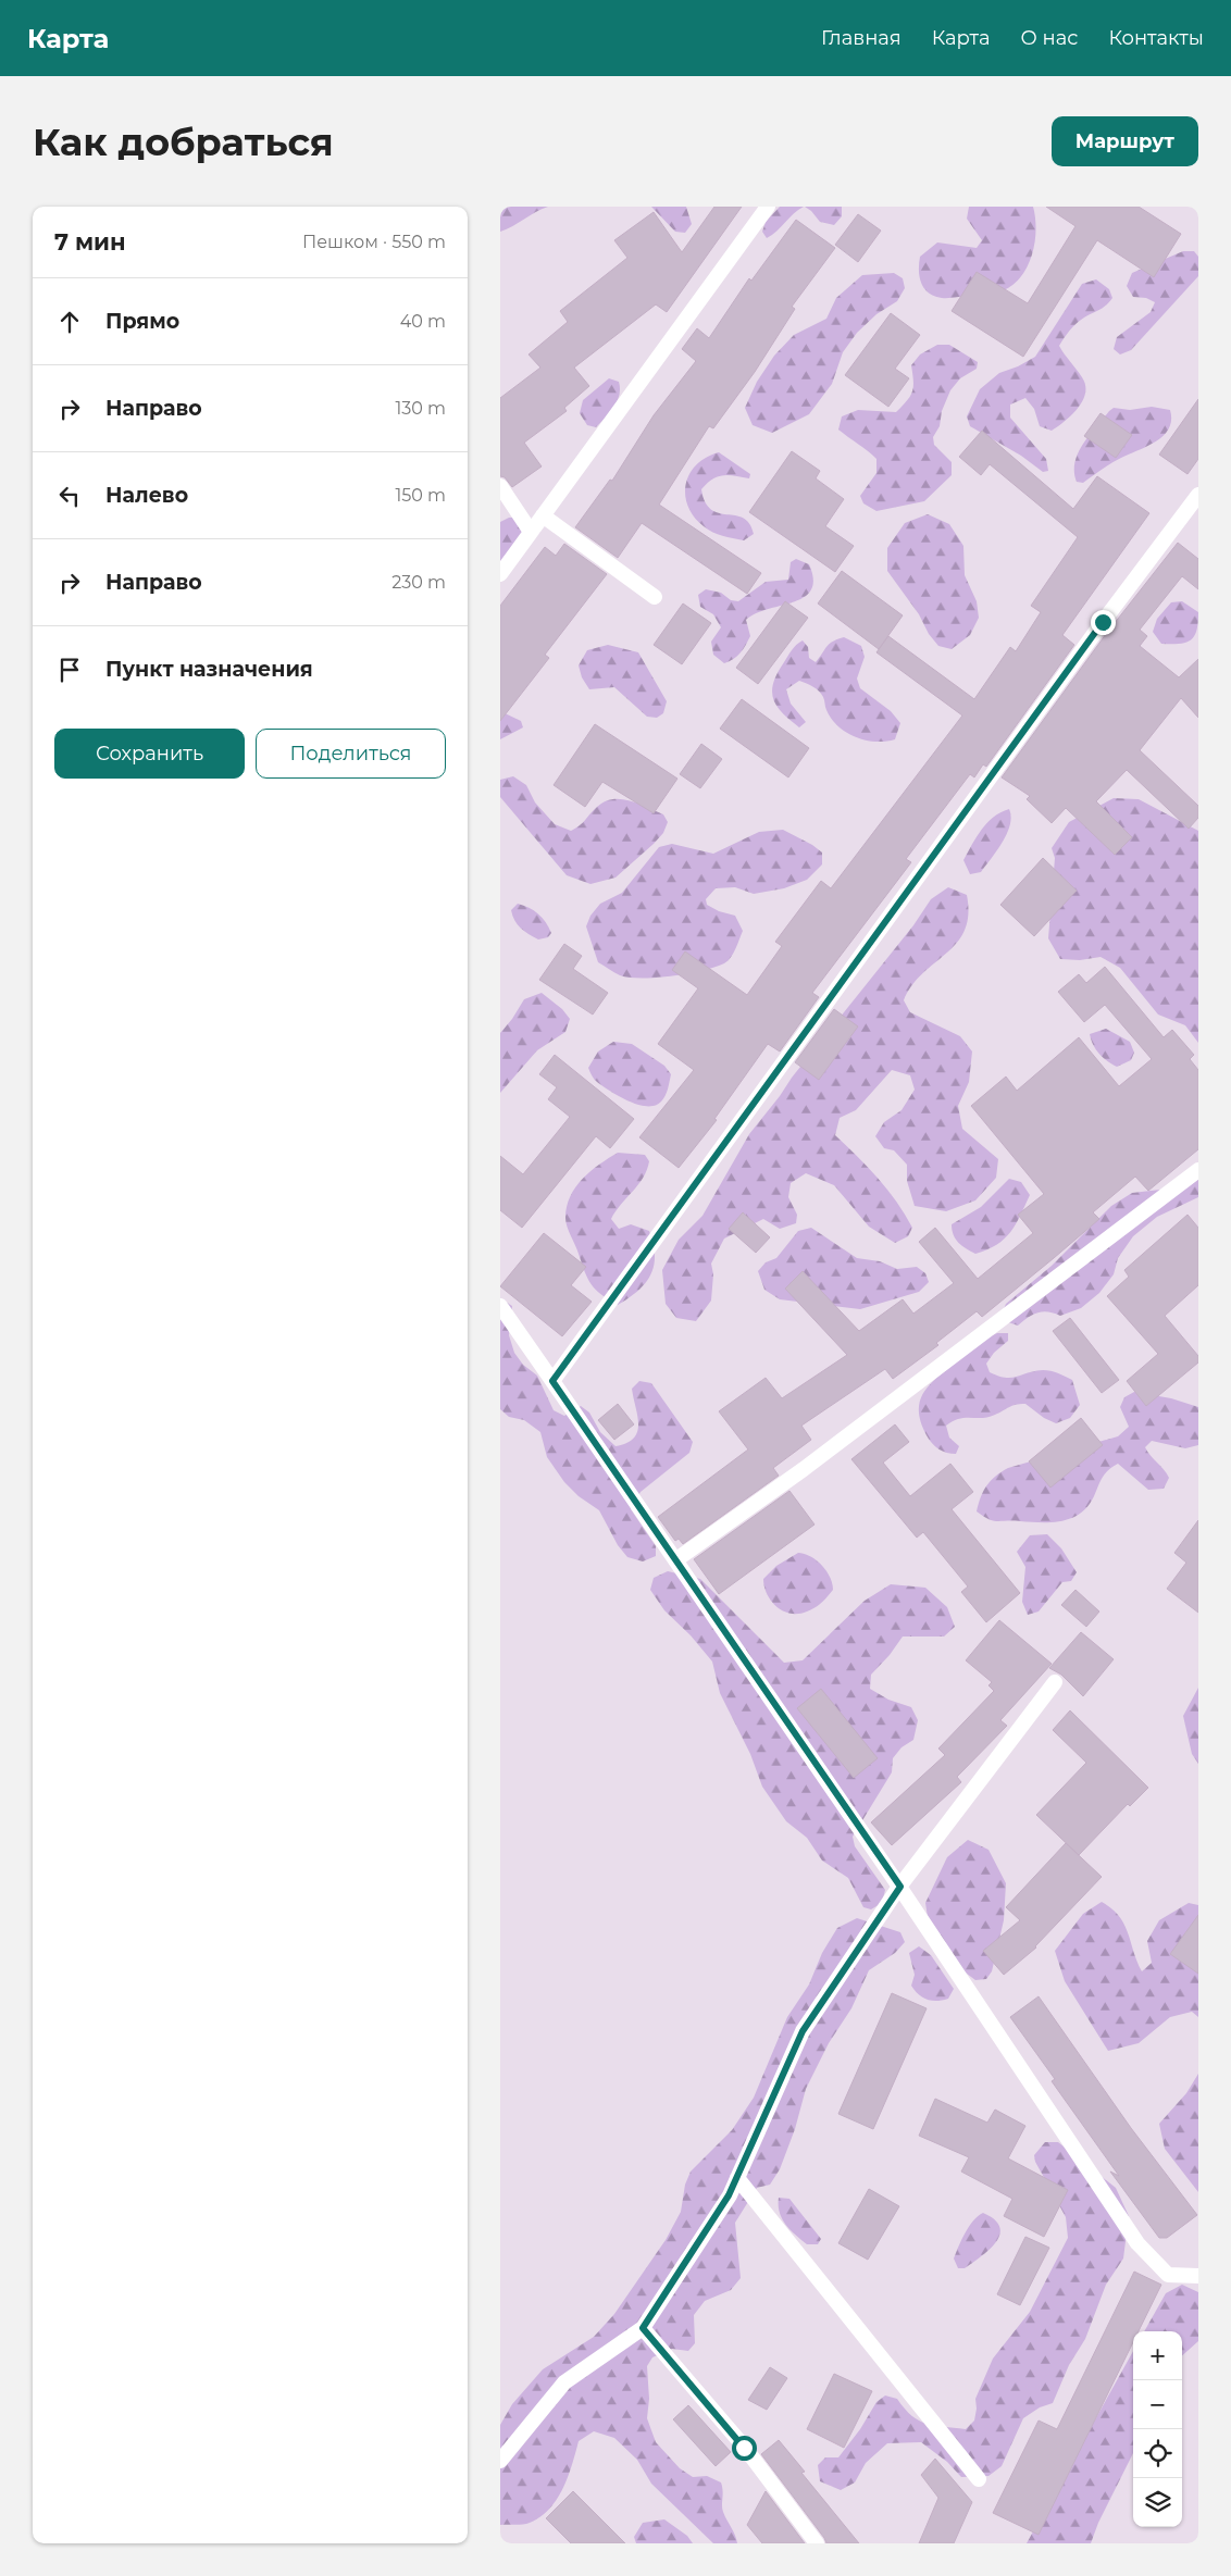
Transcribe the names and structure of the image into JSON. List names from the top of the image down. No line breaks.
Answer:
{"page":{"header":"Карта","nav":["Главная","Карта","О нас","Контакты"],"buttons":["Маршрут",["Сохранить","Поделиться"]],"title":"Как добраться","heading":["7 мин","Пешком · 550 m"],"list":[["Прямо","40 m"],["Направо","130 m"],["Налево","150 m"],["Направо","230 m"],"Пункт назначения"],"map_buttons":["+","−"]}}
